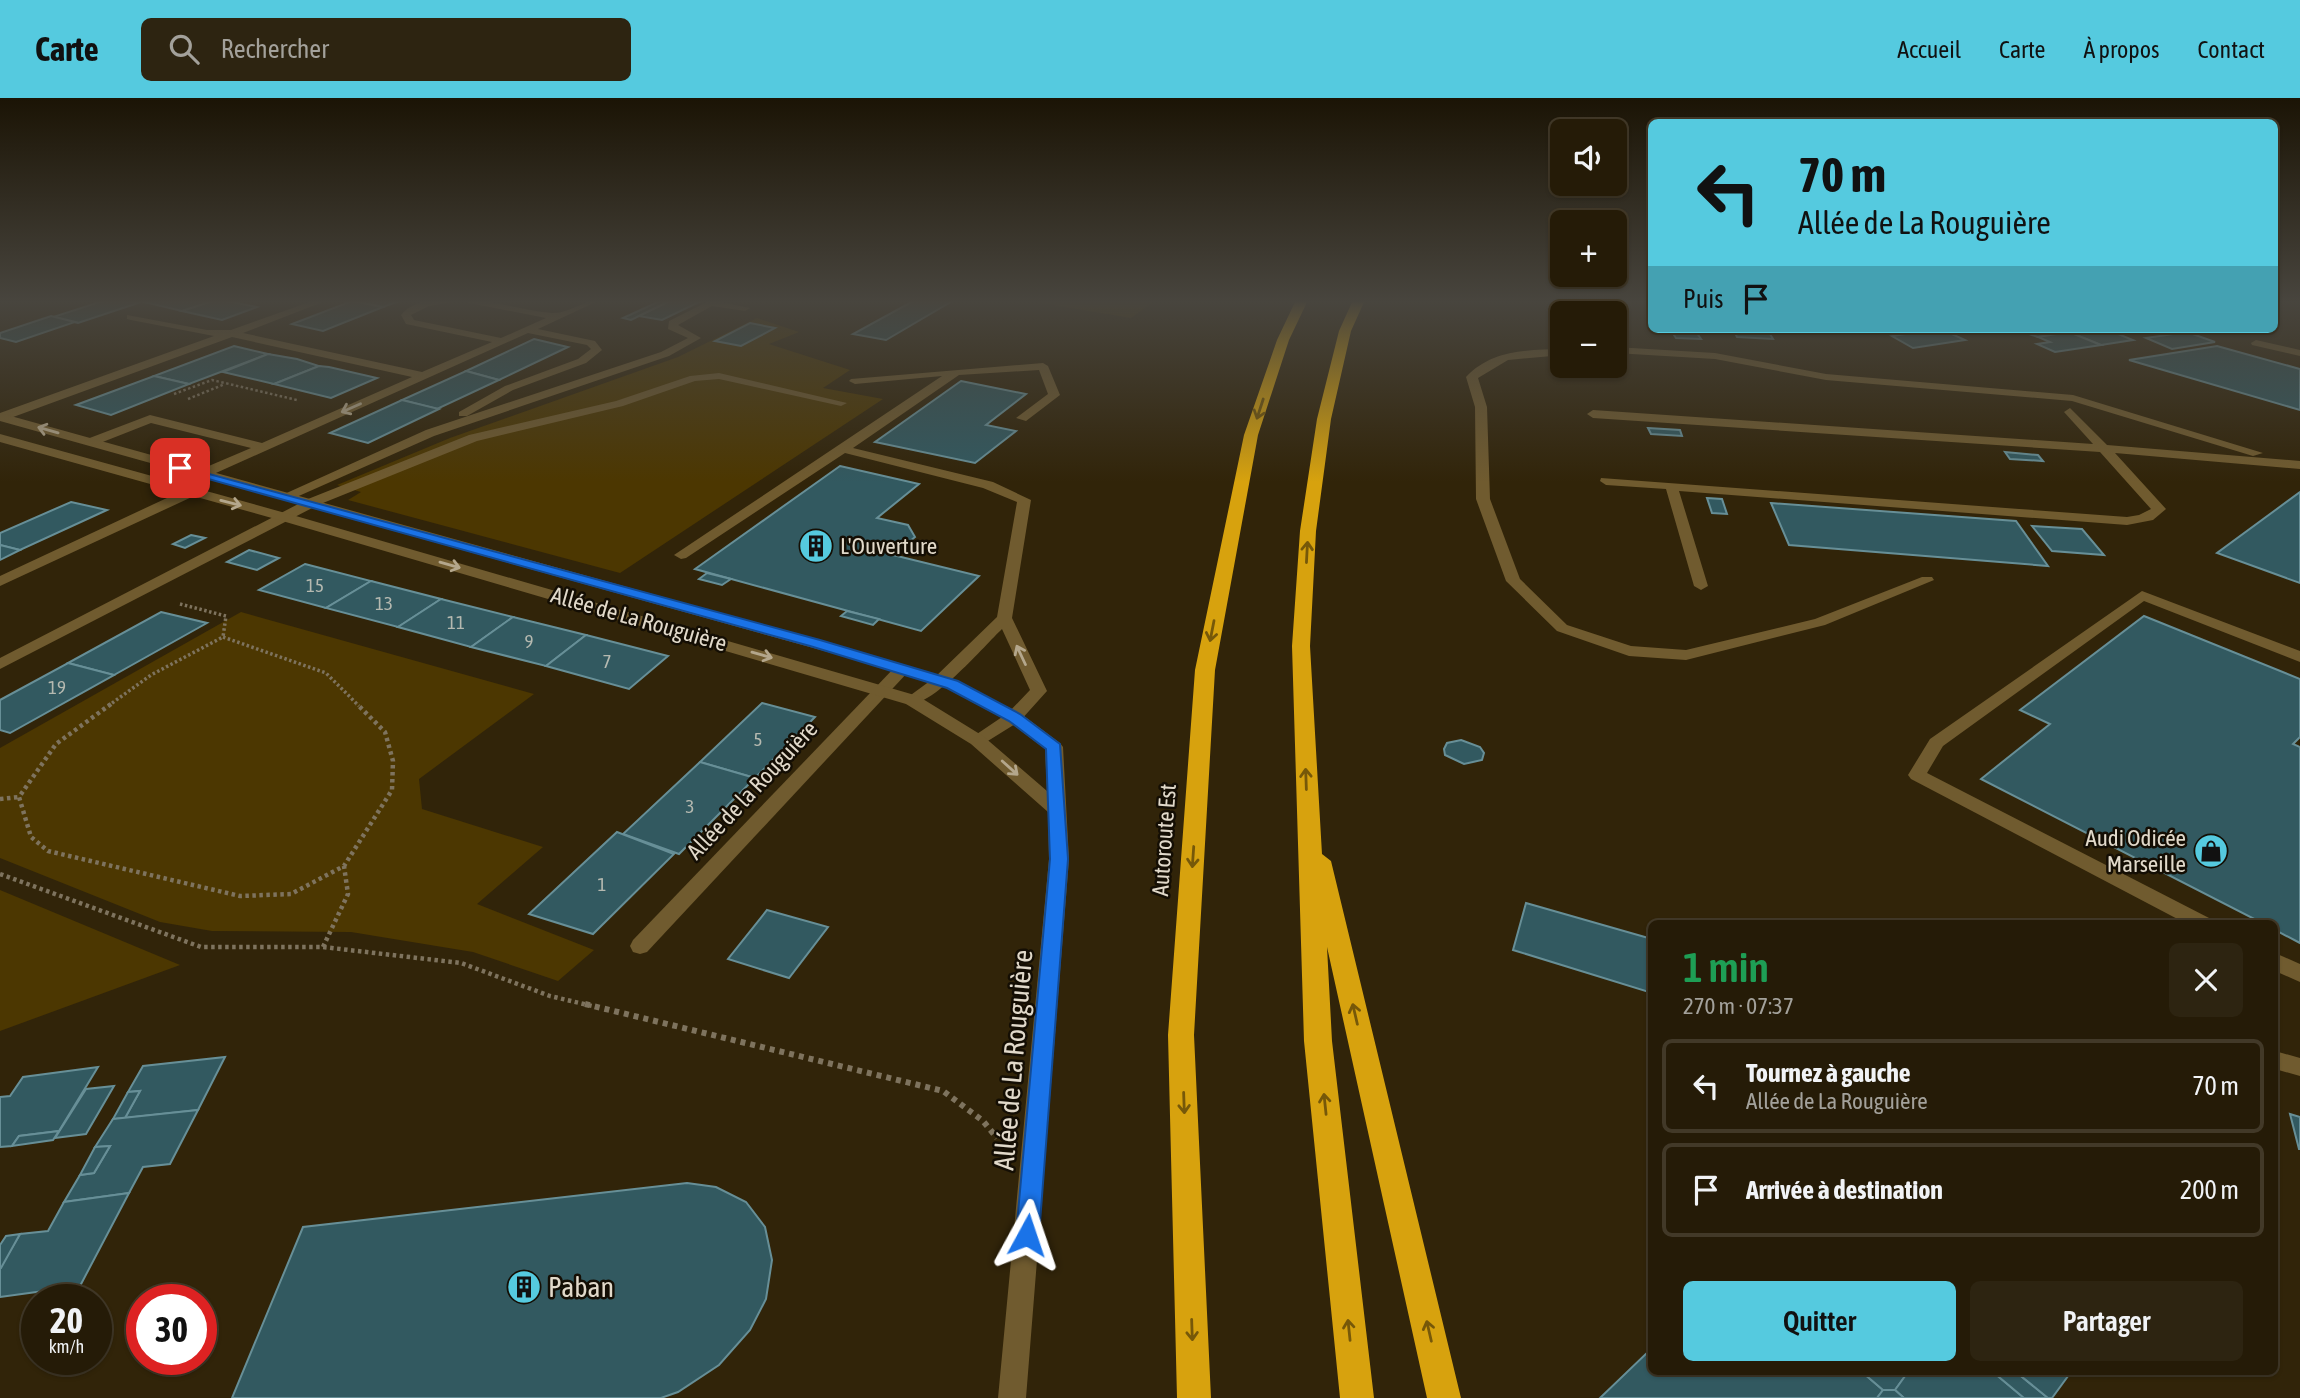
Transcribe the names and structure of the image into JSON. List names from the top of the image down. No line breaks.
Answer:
{"streets":{"highway":["Autoroute Est"],"street":["Allée de La Rouguière","Allée de la Rouguière"]},"crossings":[["Allée de La Rouguière","Allée de la Rouguière"]],"places":{"building":["L'Ouverture","Paban"],"shop":["Audi Odicée Marseille"]},"house_numbers":["15","13","11","9","7","19","5","3","1"],"page":{"header":"Carte","search":"Rechercher","nav":["Accueil","Carte","À propos","Contact"],"map_buttons":["+","−"],"turn":["70 m","Allée de La Rouguière"],"then":"Puis","heading":["1 min","270 m · 07:37"],"list":[{"name":"Tournez à gauche","note":"Allée de La Rouguière","value":"70 m"},{"name":"Arrivée à destination","value":"200 m"}],"buttons":["Quitter","Partager"],"speed":"20 km/h","limit":"30"}}
